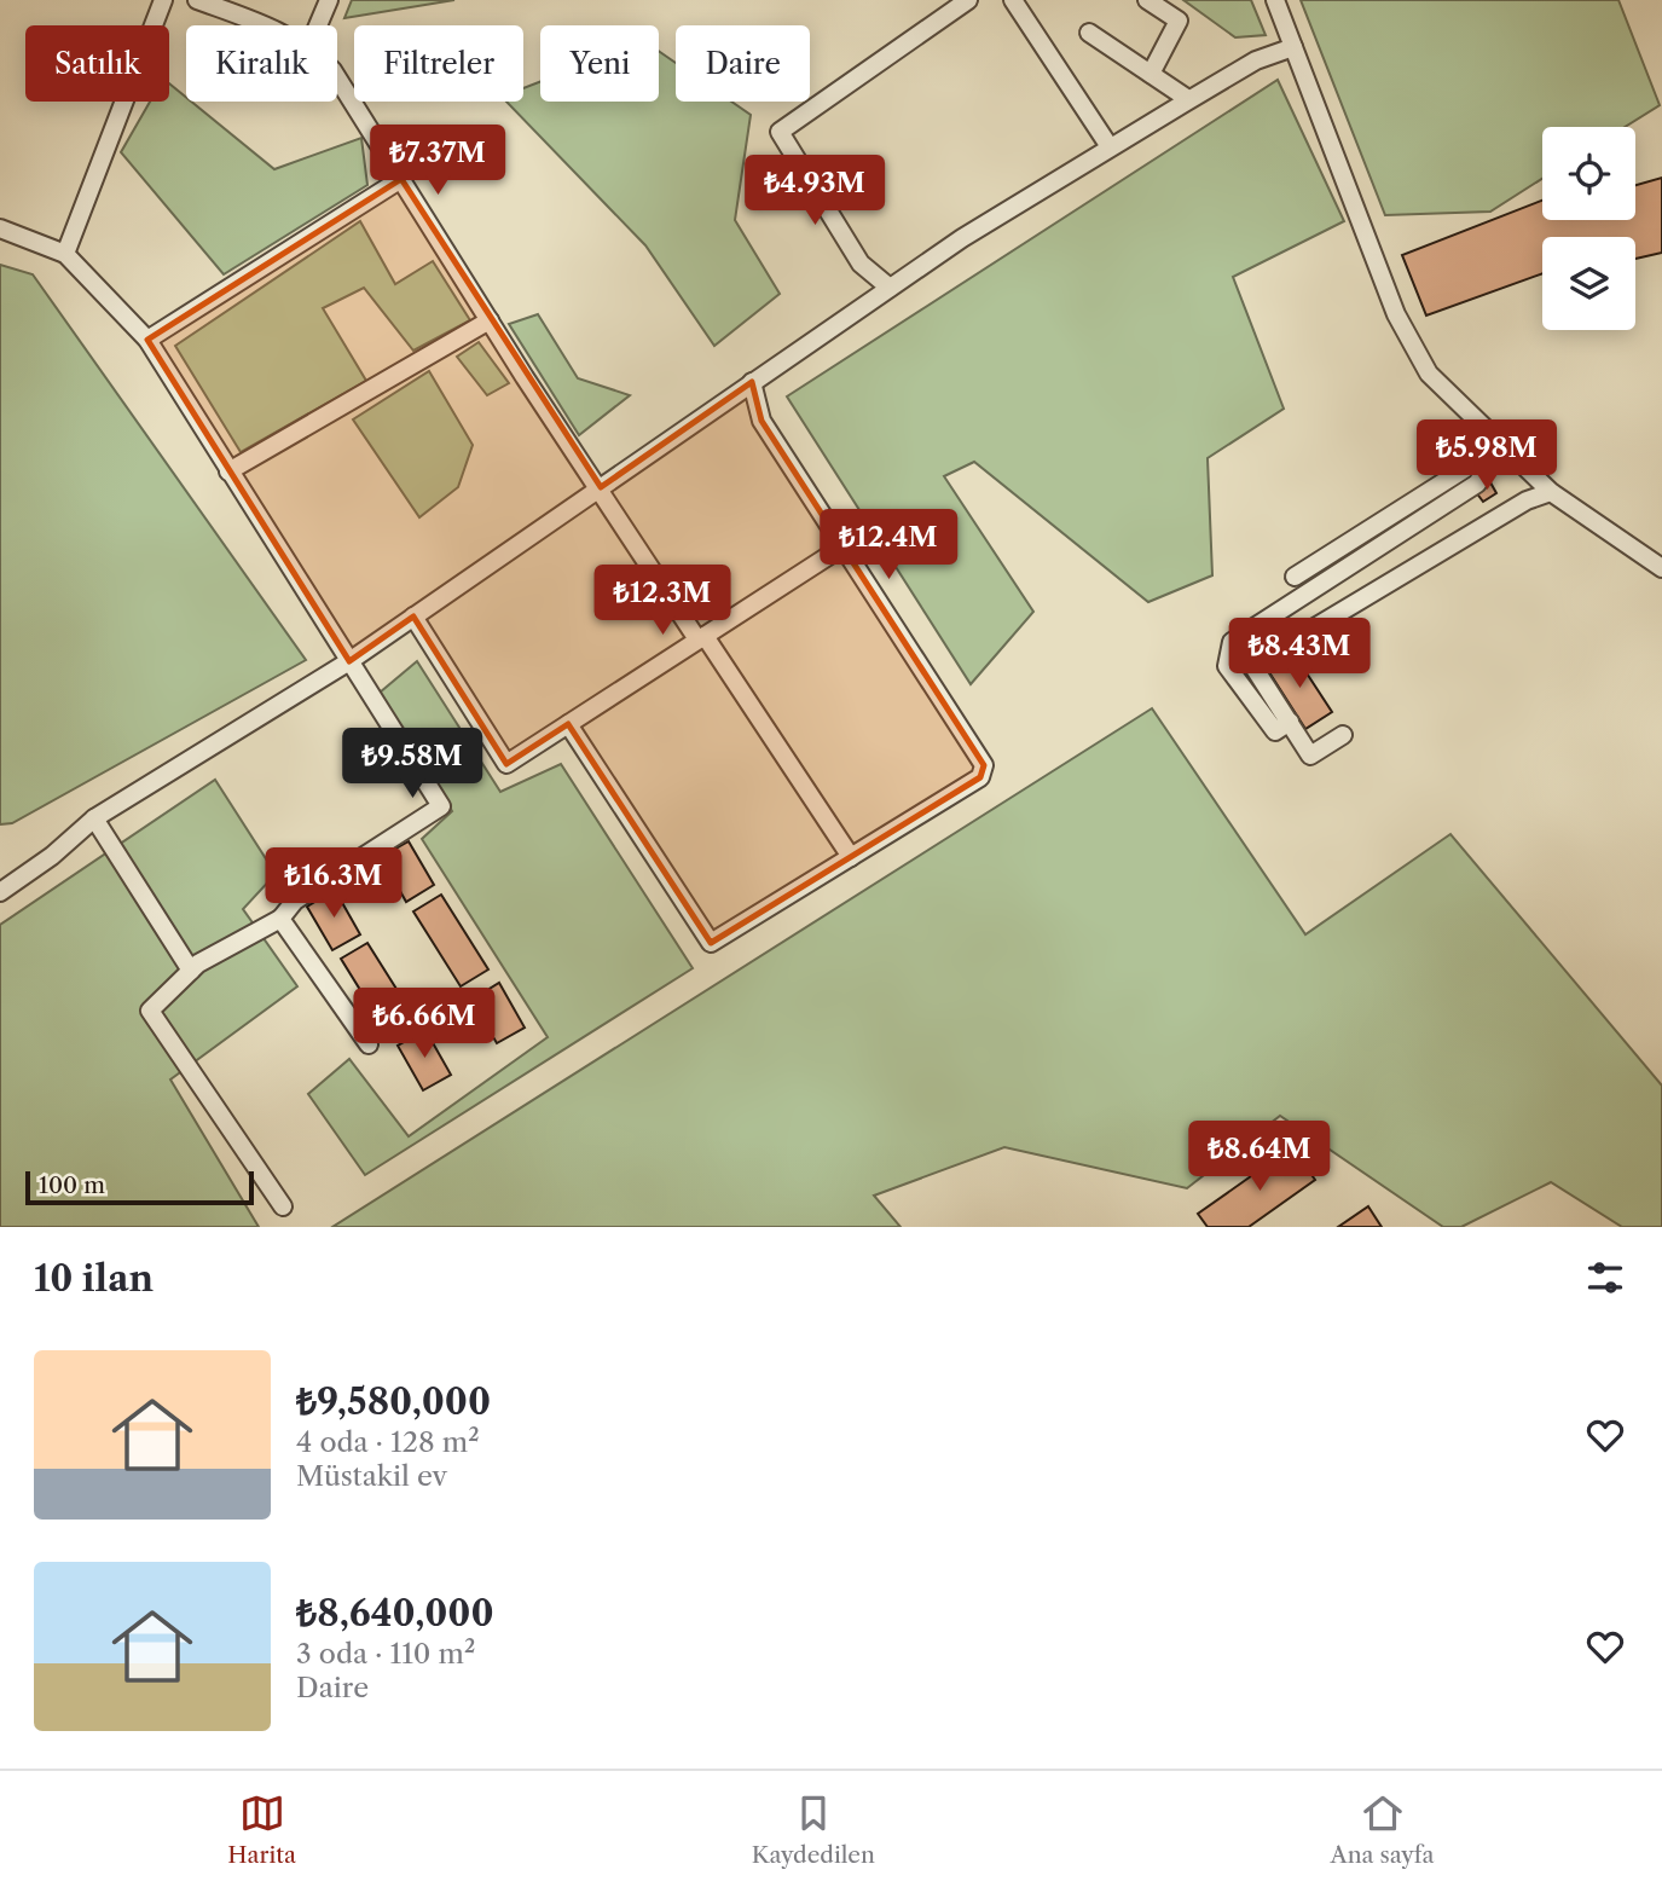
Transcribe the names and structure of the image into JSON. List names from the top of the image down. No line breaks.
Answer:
{"scale_bar":"100 m","page":{"chip":["Satılık","Kiralık","Filtreler","Yeni","Daire"],"price":["₺7.37M","₺4.93M","₺5.98M","₺12.4M","₺12.3M","₺8.43M","₺9.58M","₺16.3M","₺6.66M","₺8.64M"],"scale":"100 m","heading":"10 ilan","list":[{"name":"₺9,580,000","note":"4 oda · 128 m² · Müstakil ev"},{"name":"₺8,640,000","note":"3 oda · 110 m² · Daire"}],"tabs":["Harita","Kaydedilen","Ana sayfa"]}}
